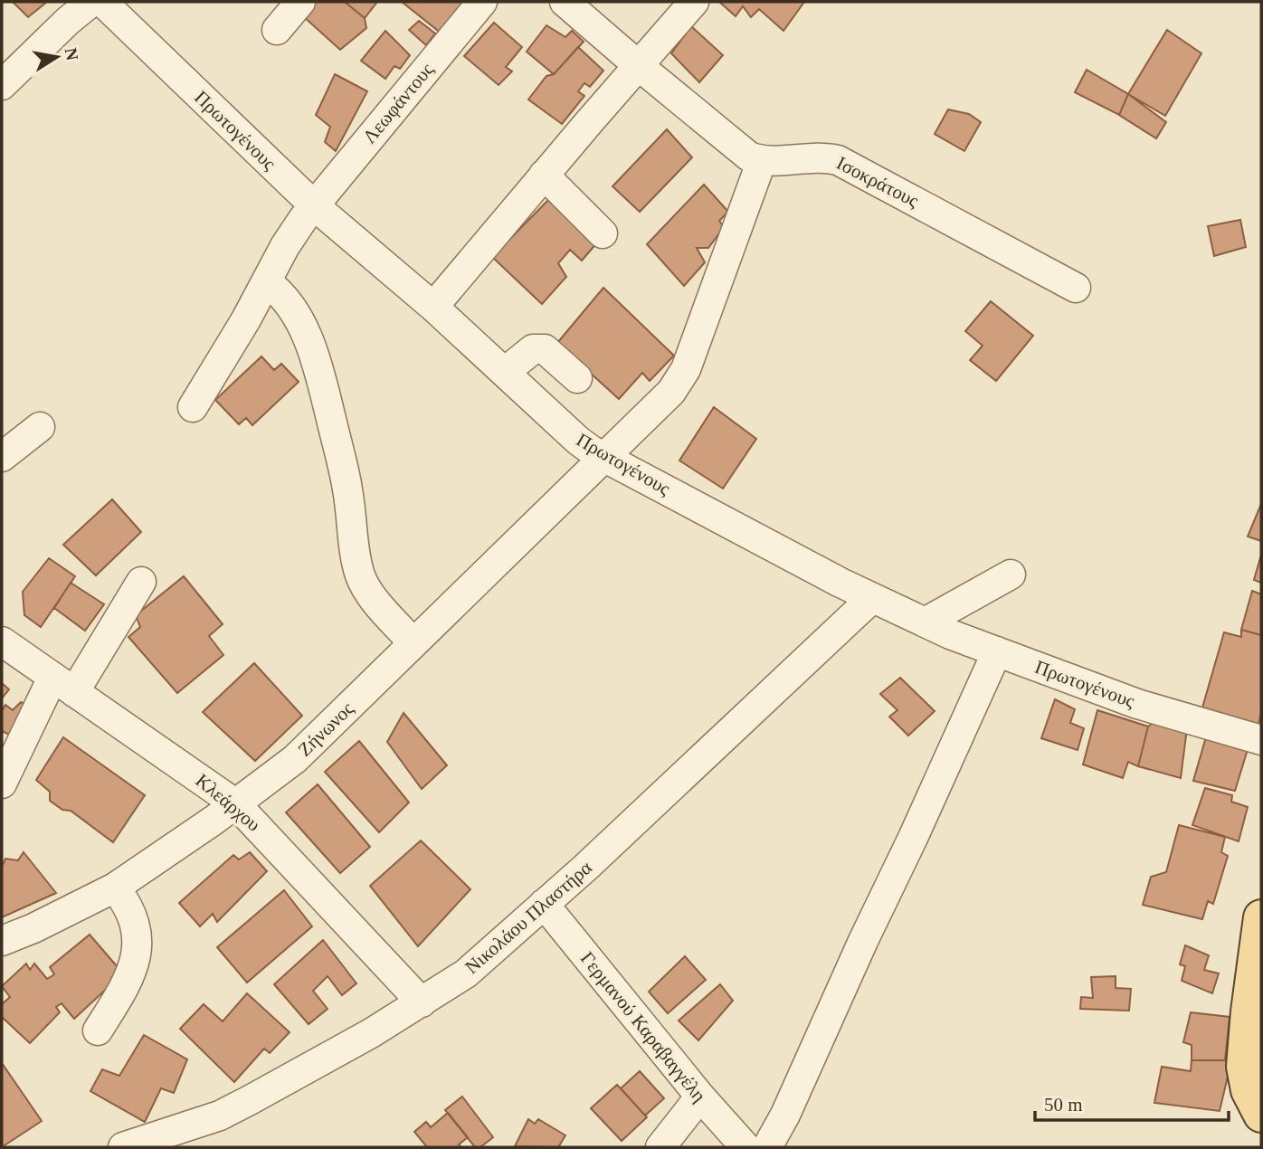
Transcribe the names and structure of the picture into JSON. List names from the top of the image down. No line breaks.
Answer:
{"streets":{"street":["Λεωφάντους","Πρωτογένους","Ισοκράτους","Ζήνωνος","Κλεάρχου","Νικολάου Πλαστήρα","Γερμανού Καραβαγγέλη"]},"crossings":[["Λεωφάντους","Πρωτογένους"],["Πρωτογένους","Ζήνωνος"],["Πρωτογένους","Νικολάου Πλαστήρα"],["Ισοκράτους","Ζήνωνος"],["Ζήνωνος","Κλεάρχου"],["Κλεάρχου","Νικολάου Πλαστήρα"],["Νικολάου Πλαστήρα","Γερμανού Καραβαγγέλη"]],"scale_bar":"50 m","north":"right"}
